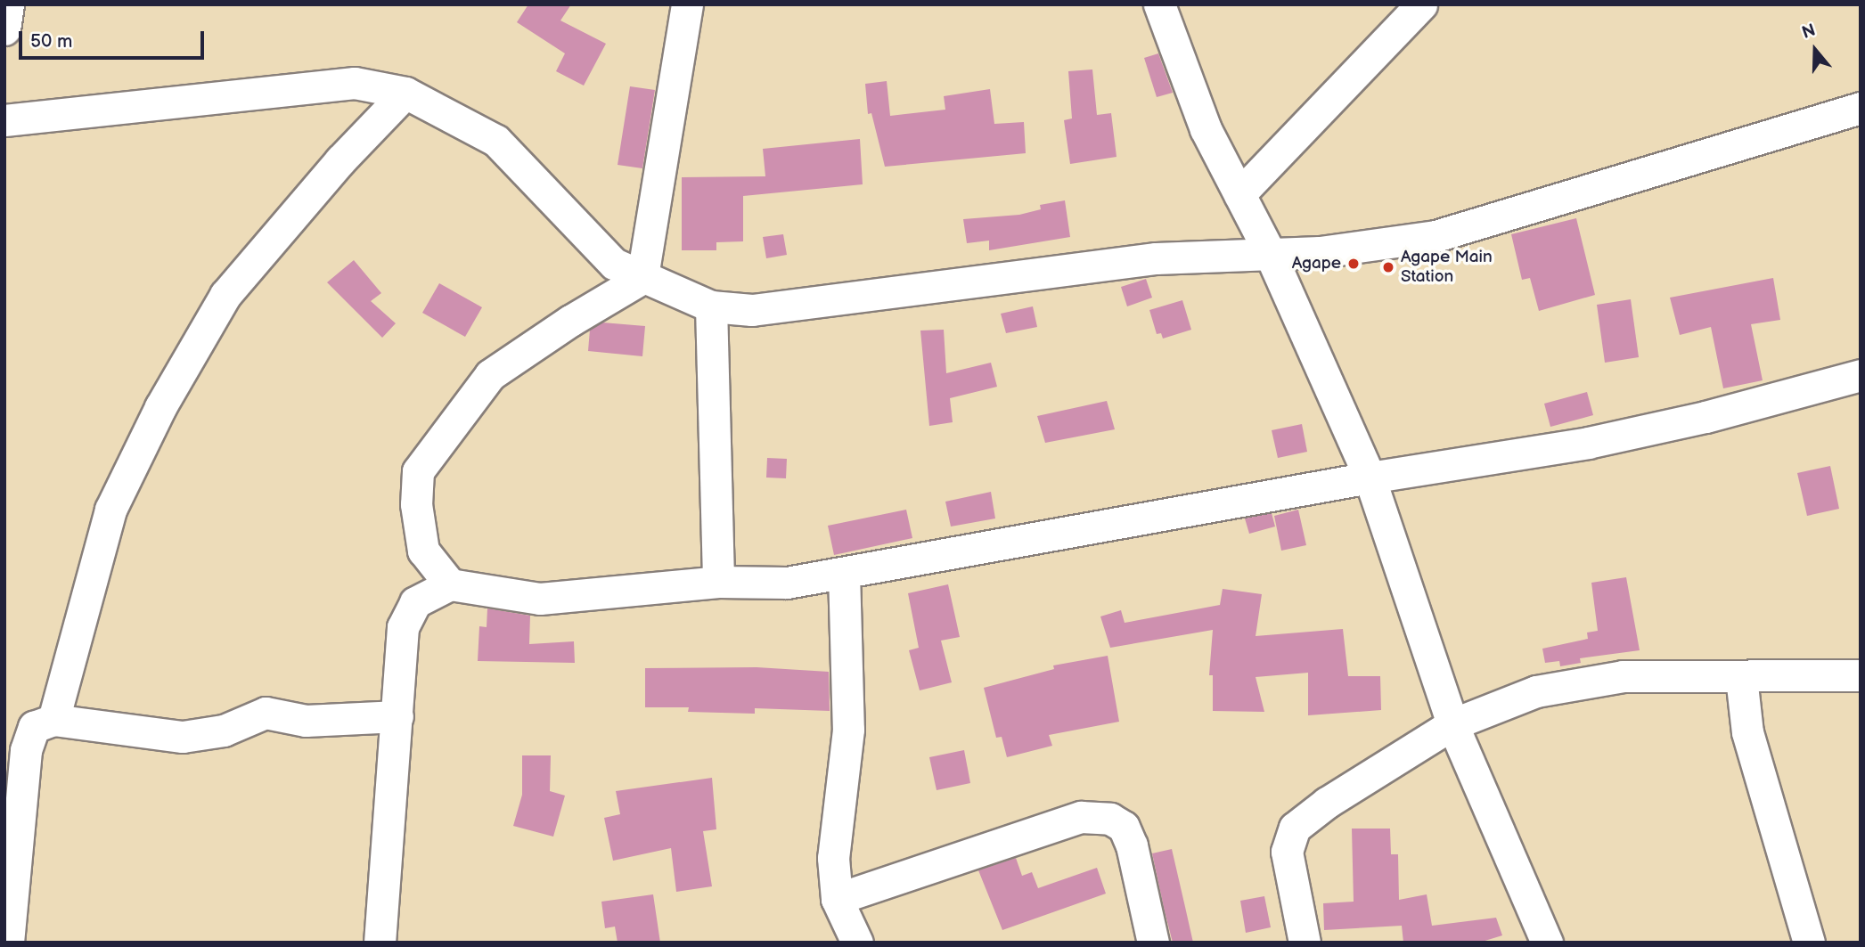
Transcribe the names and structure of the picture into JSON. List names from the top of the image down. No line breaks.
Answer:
{"places":["Agape","Agape Main Station"],"scale_bar":"50 m","north":"top"}
